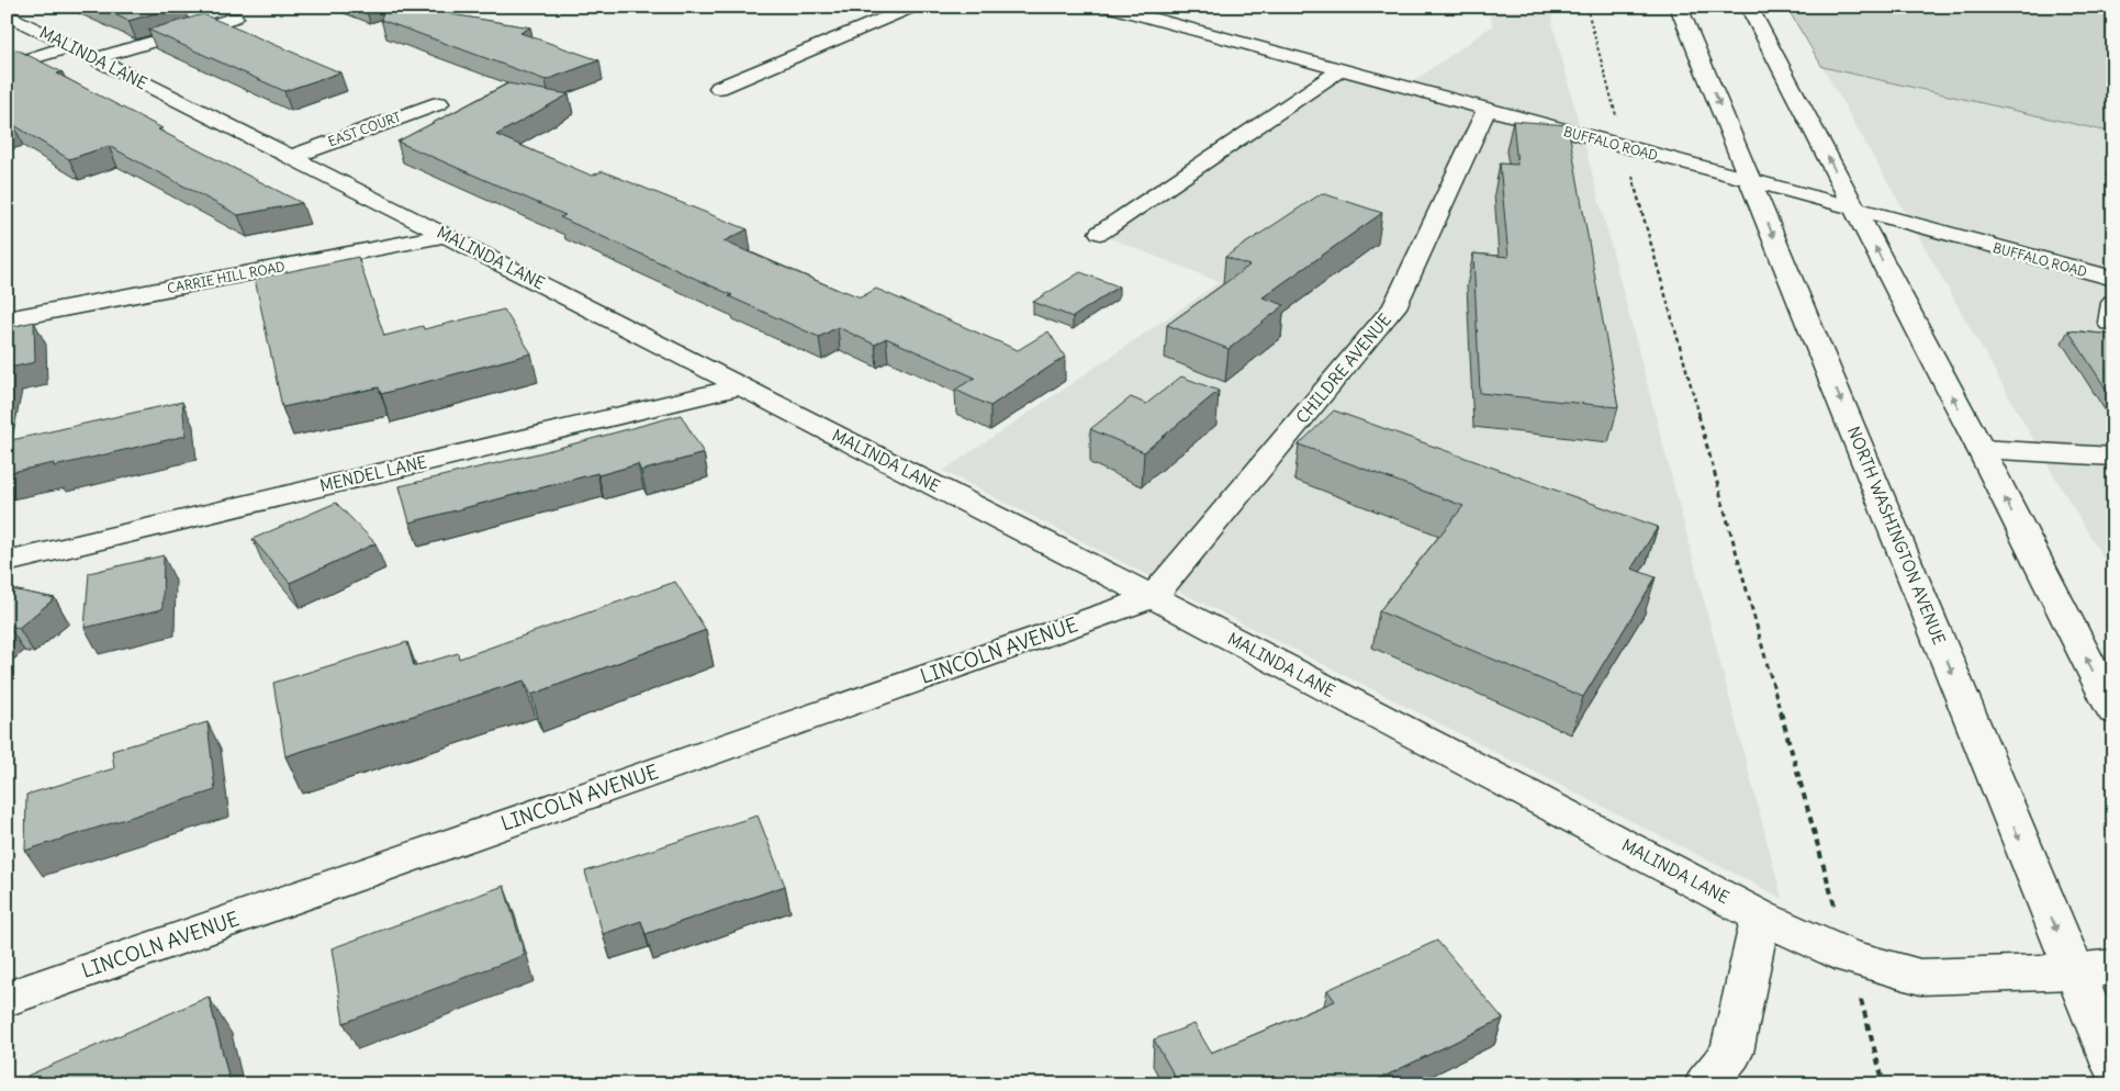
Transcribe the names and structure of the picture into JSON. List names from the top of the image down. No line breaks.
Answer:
{"streets":{"street":["MALINDA LANE","EAST COURT","BUFFALO ROAD","CARRIE HILL ROAD","CHILDRE AVENUE","MENDEL LANE","NORTH WASHINGTON AVENUE","LINCOLN AVENUE"]},"crossings":[["MALINDA LANE","EAST COURT"],["MALINDA LANE","CARRIE HILL ROAD"],["MALINDA LANE","CHILDRE AVENUE"],["MALINDA LANE","MENDEL LANE"],["MALINDA LANE","NORTH WASHINGTON AVENUE"],["MALINDA LANE","LINCOLN AVENUE"],["BUFFALO ROAD","CHILDRE AVENUE"],["BUFFALO ROAD","NORTH WASHINGTON AVENUE"],["CHILDRE AVENUE","LINCOLN AVENUE"]]}
